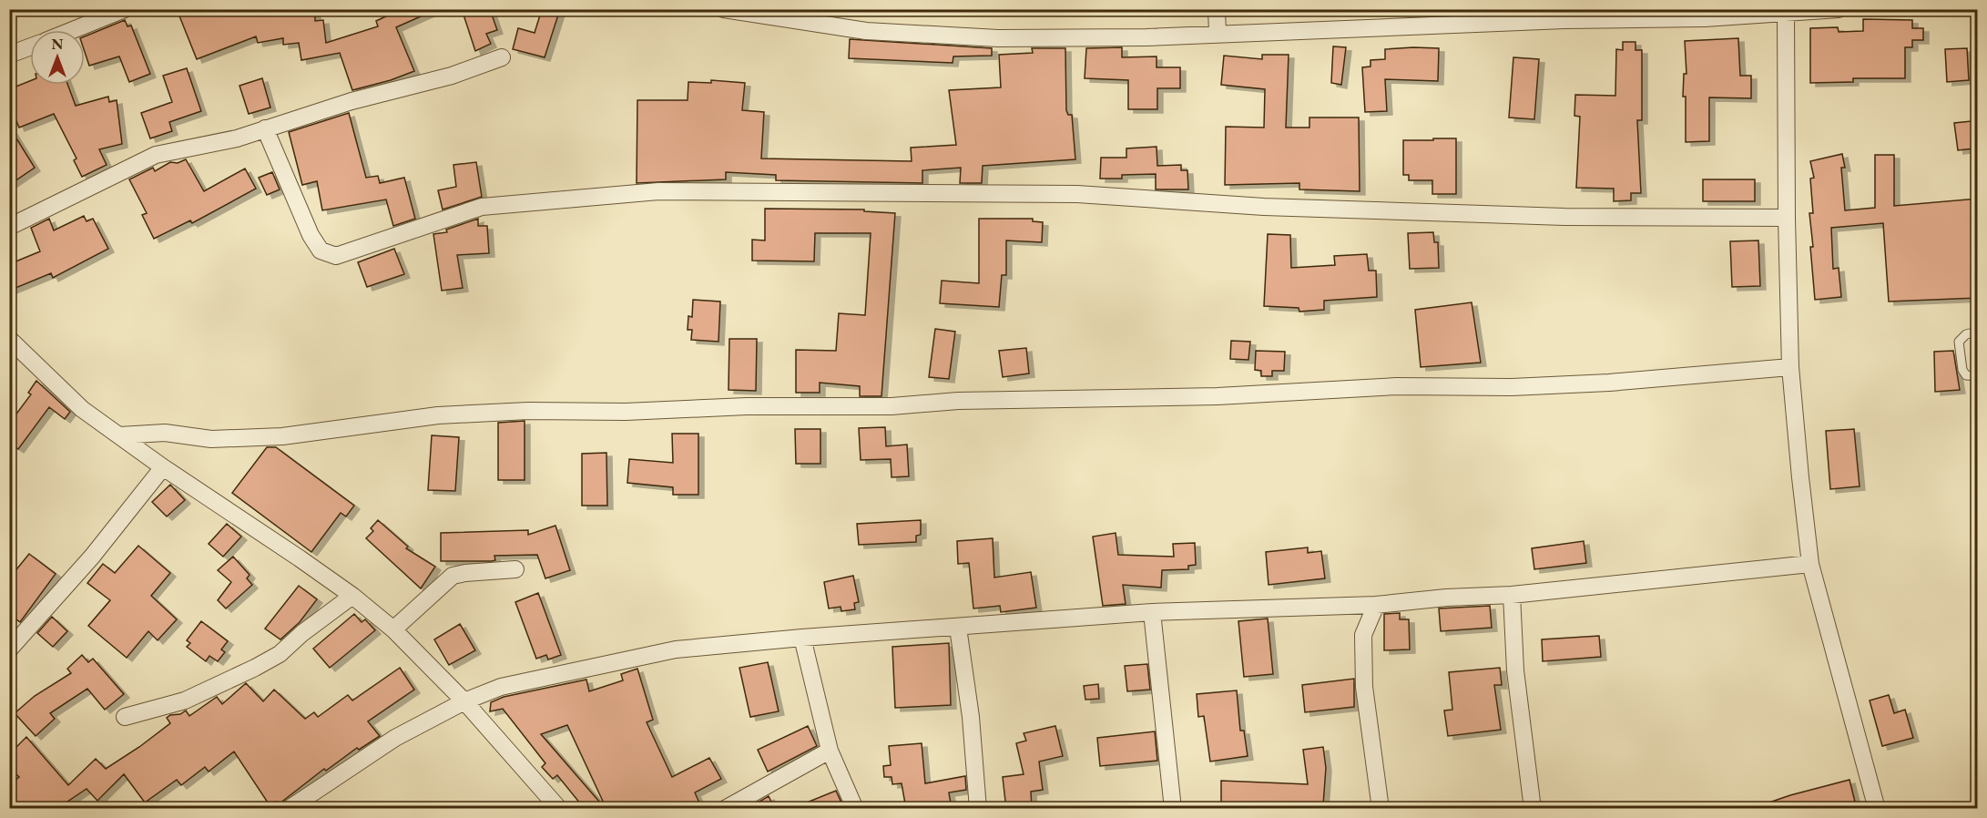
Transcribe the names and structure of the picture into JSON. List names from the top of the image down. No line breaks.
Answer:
{"north":"top"}
